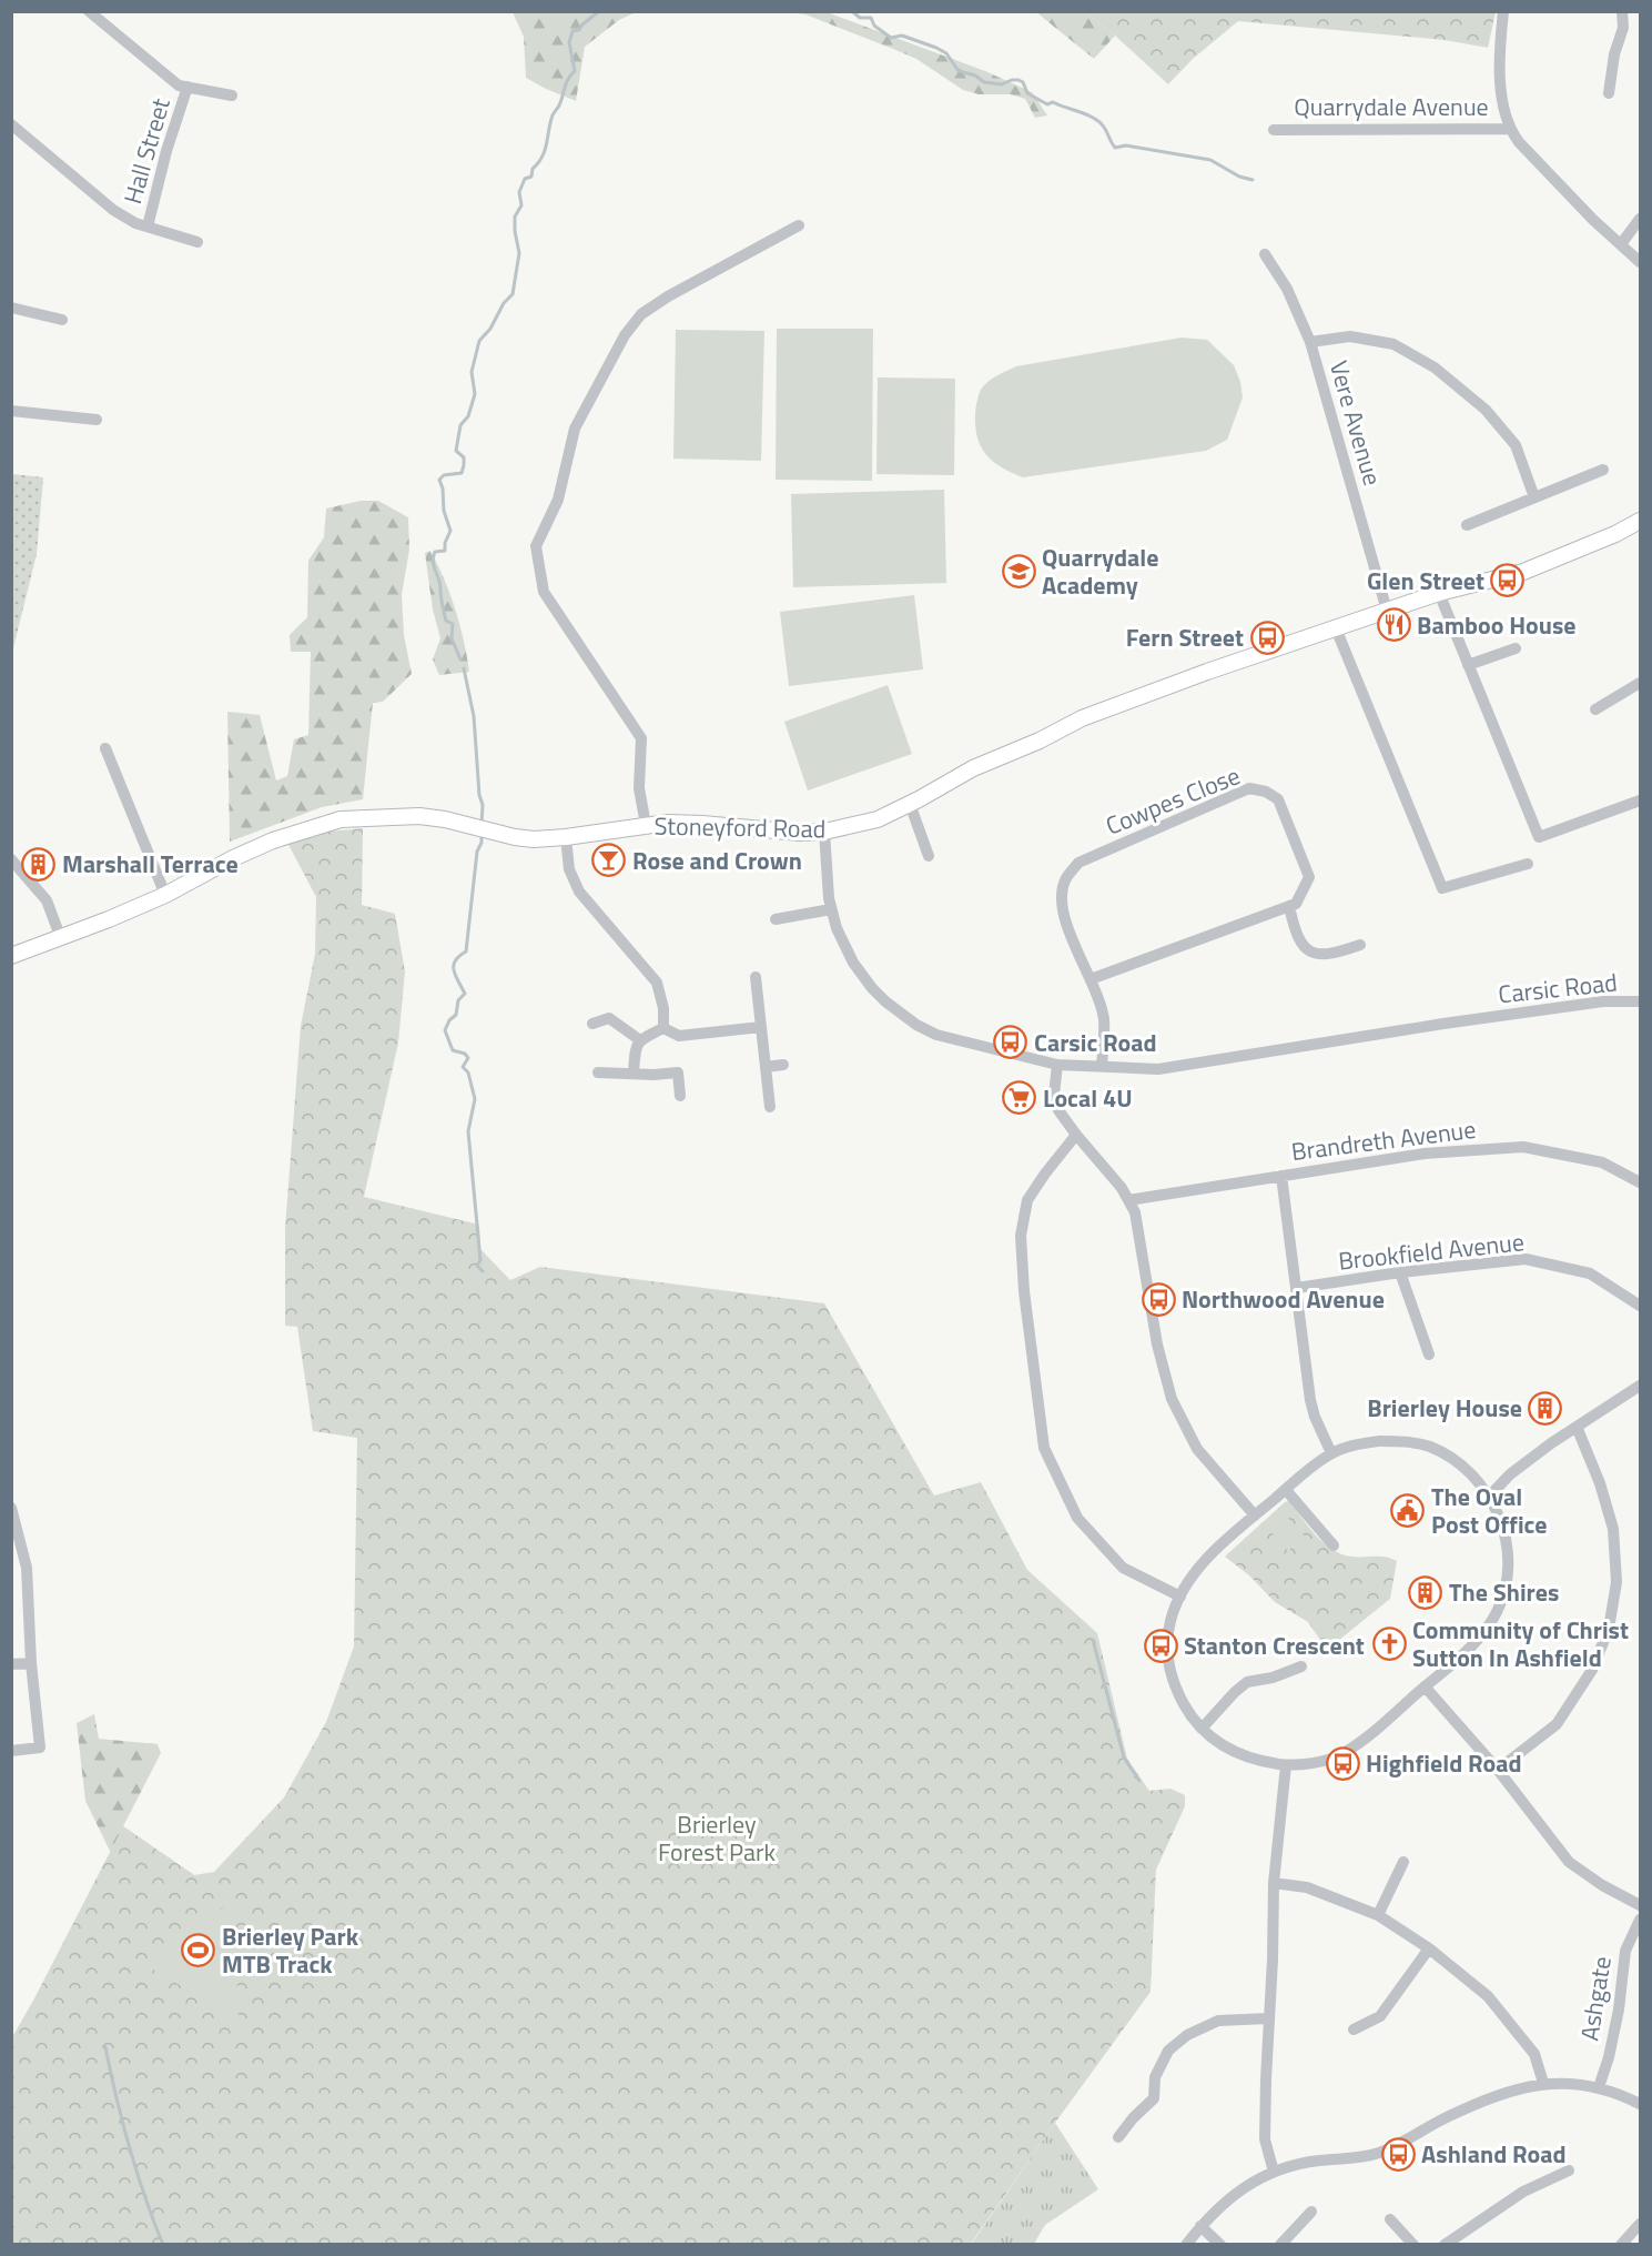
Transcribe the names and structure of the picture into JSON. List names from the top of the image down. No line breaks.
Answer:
{"streets":{"main road":["Stoneyford Road"],"street":["Quarrydale Avenue","Hall Street","Vere Avenue","Cowpes Close","Carsic Road","Brandreth Avenue","Brookfield Avenue","Ashgate"]},"crossings":[["Vere Avenue","Stoneyford Road"],["Cowpes Close","Carsic Road"],["Stoneyford Road","Carsic Road"]],"parks":["Brierley Forest Park"],"places":{"school or university":["Quarrydale Academy"],"bus stop":["Glen Street","Fern Street","Carsic Road","Northwood Avenue","Stanton Crescent","Highfield Road","Ashland Road"],"restaurant":["Bamboo House"],"bar":["Rose and Crown"],"building":["Marshall Terrace","Brierley House","The Shires"],"supermarket":["Local 4U"],"public building":["The Oval Post Office"],"church":["Community of Christ Sutton In Ashfield"],"sports":["Brierley Park MTB Track"]}}
